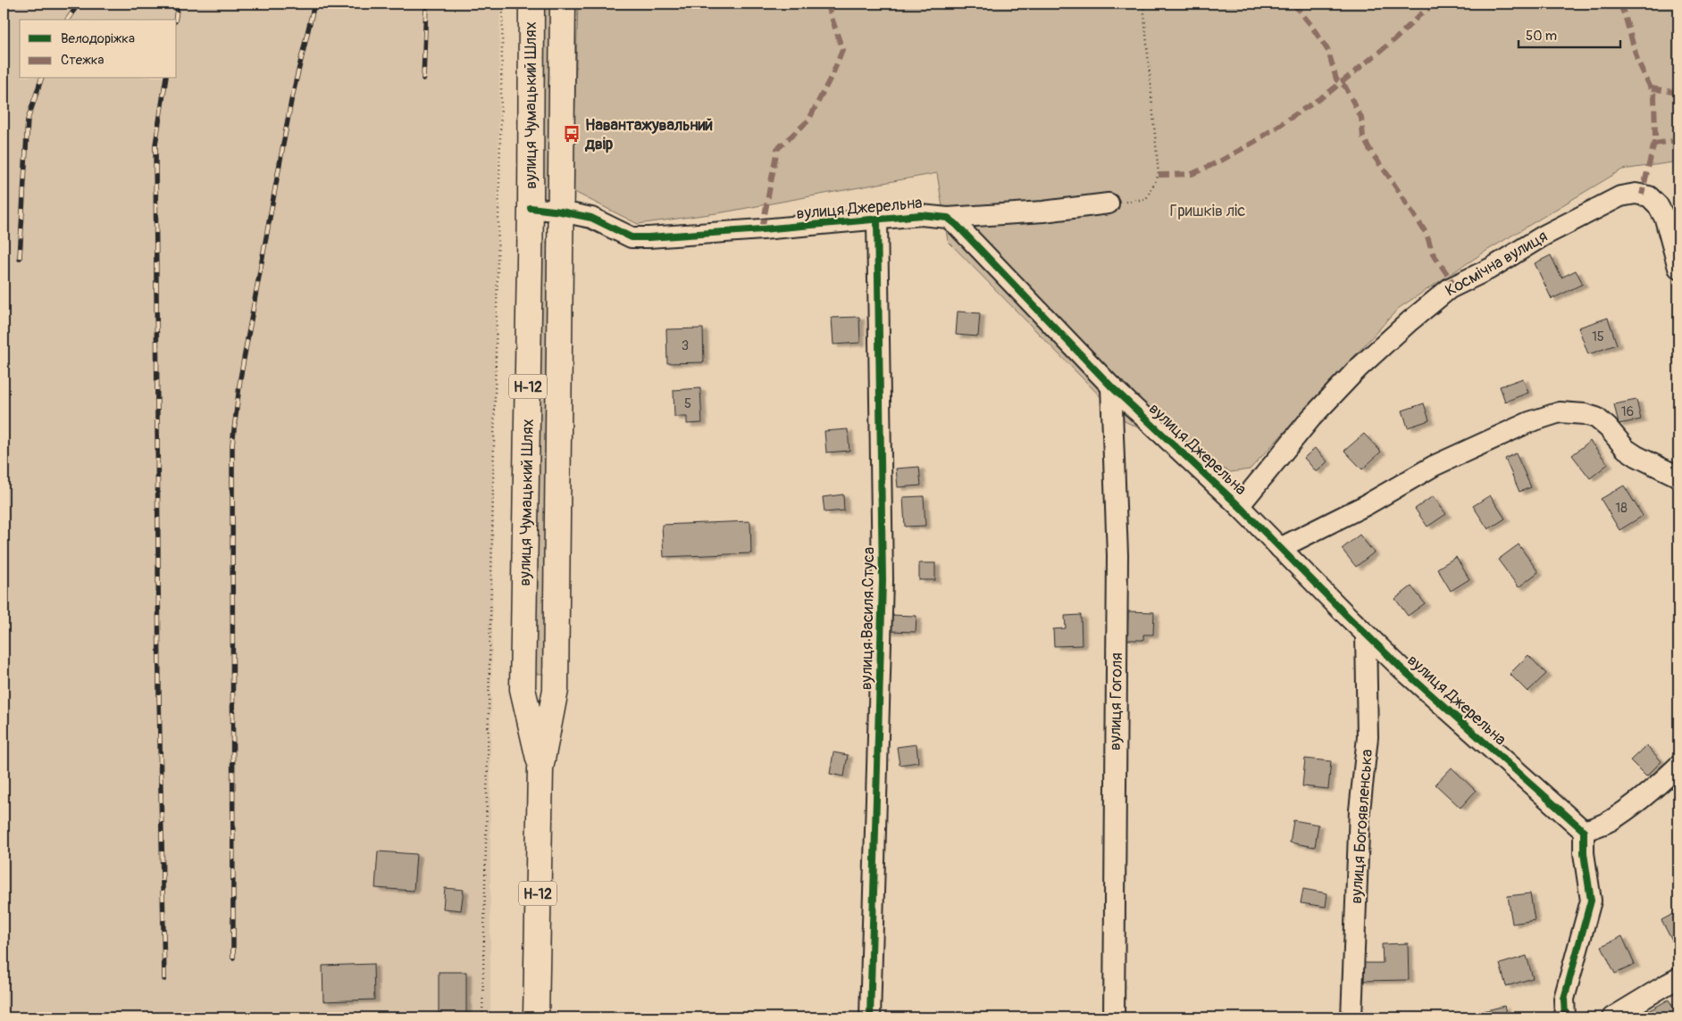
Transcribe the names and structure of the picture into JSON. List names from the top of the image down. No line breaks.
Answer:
{"streets":{"main road":["вулиця Чумацький Шлях","Н-12"],"street":["вулиця Джерельна","Космічна вулиця","вулиця Василя Стуса","вулиця Гоголя","вулиця Богоявленська"]},"crossings":[["вулиця Чумацький Шлях","вулиця Джерельна"],["вулиця Джерельна","Космічна вулиця"],["вулиця Джерельна","вулиця Василя Стуса"],["вулиця Джерельна","вулиця Гоголя"],["вулиця Джерельна","вулиця Богоявленська"]],"parks":["Гришків ліс"],"places":{"bus stop":["Навантажувальний двір"]},"house_numbers":["15","3","5","16","18"],"legend":["Велодоріжка","Стежка"],"scale_bar":"50 m"}
